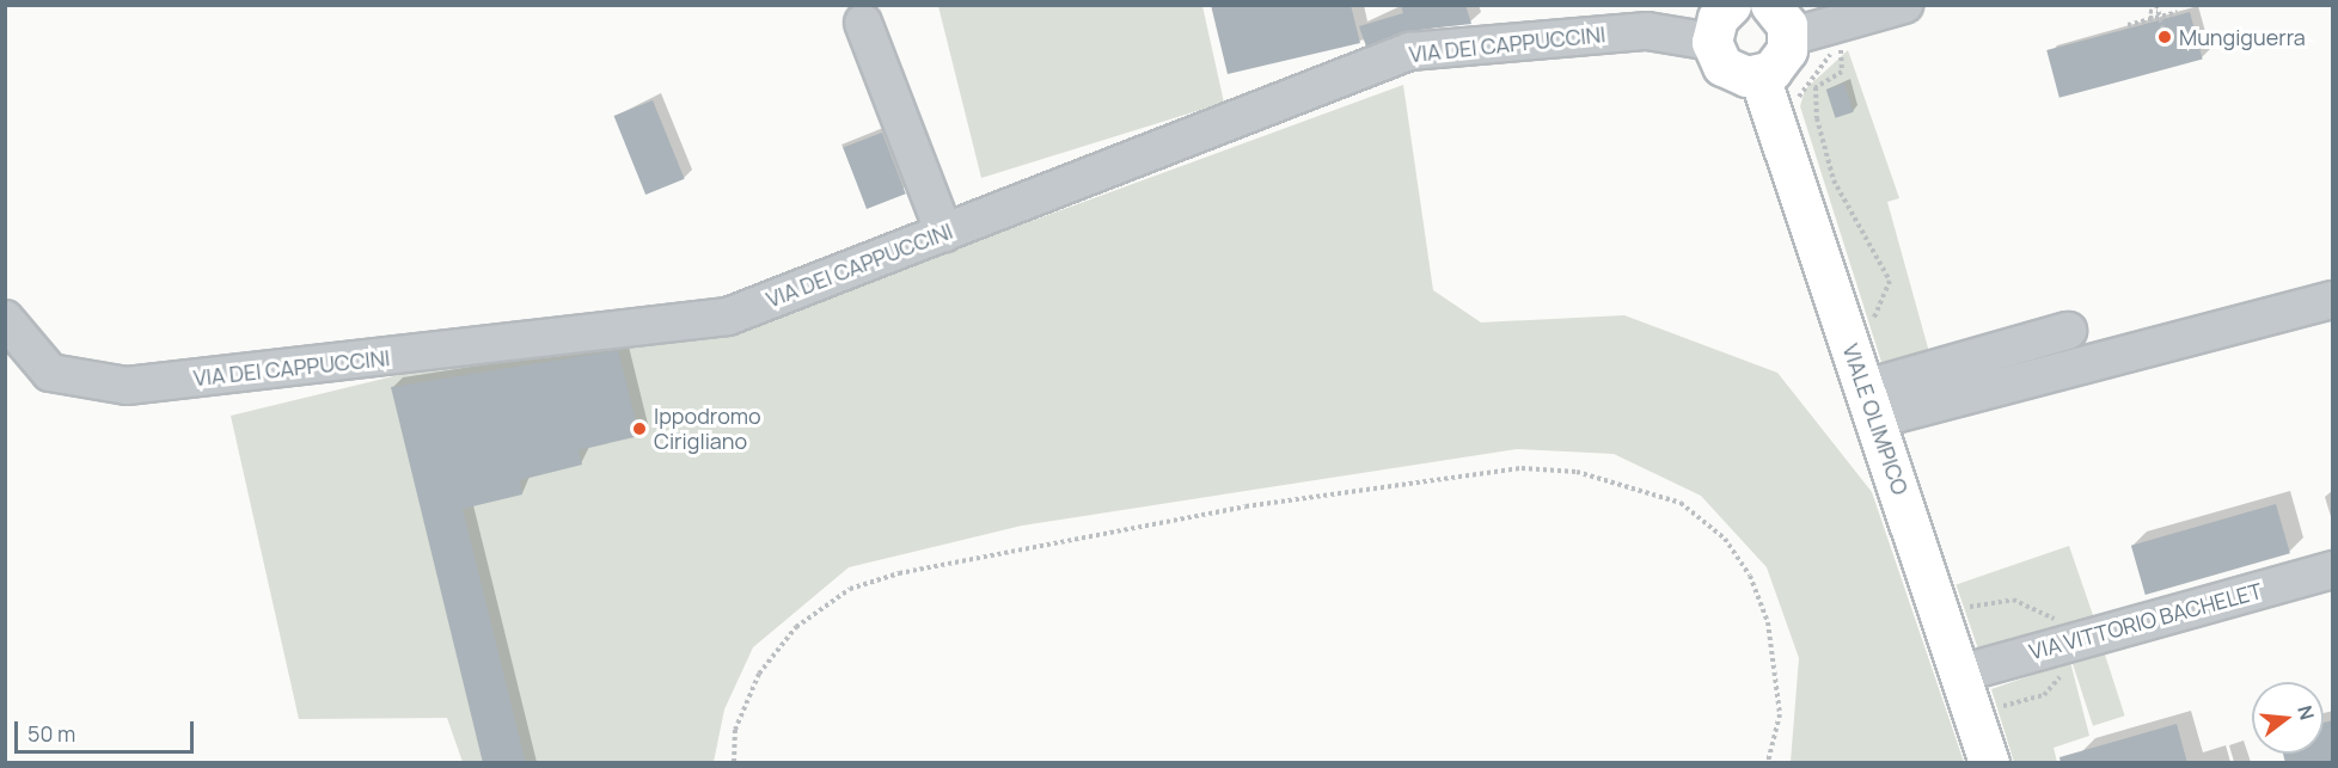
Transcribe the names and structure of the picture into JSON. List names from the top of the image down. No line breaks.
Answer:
{"streets":{"main road":["VIALE OLIMPICO"],"street":["VIA DEI CAPPUCCINI","VIA VITTORIO BACHELET"]},"crossings":[["VIALE OLIMPICO","VIA VITTORIO BACHELET"]],"places":["Mungiguerra","Ippodromo Cirigliano"],"scale_bar":"50 m","north":"right"}
